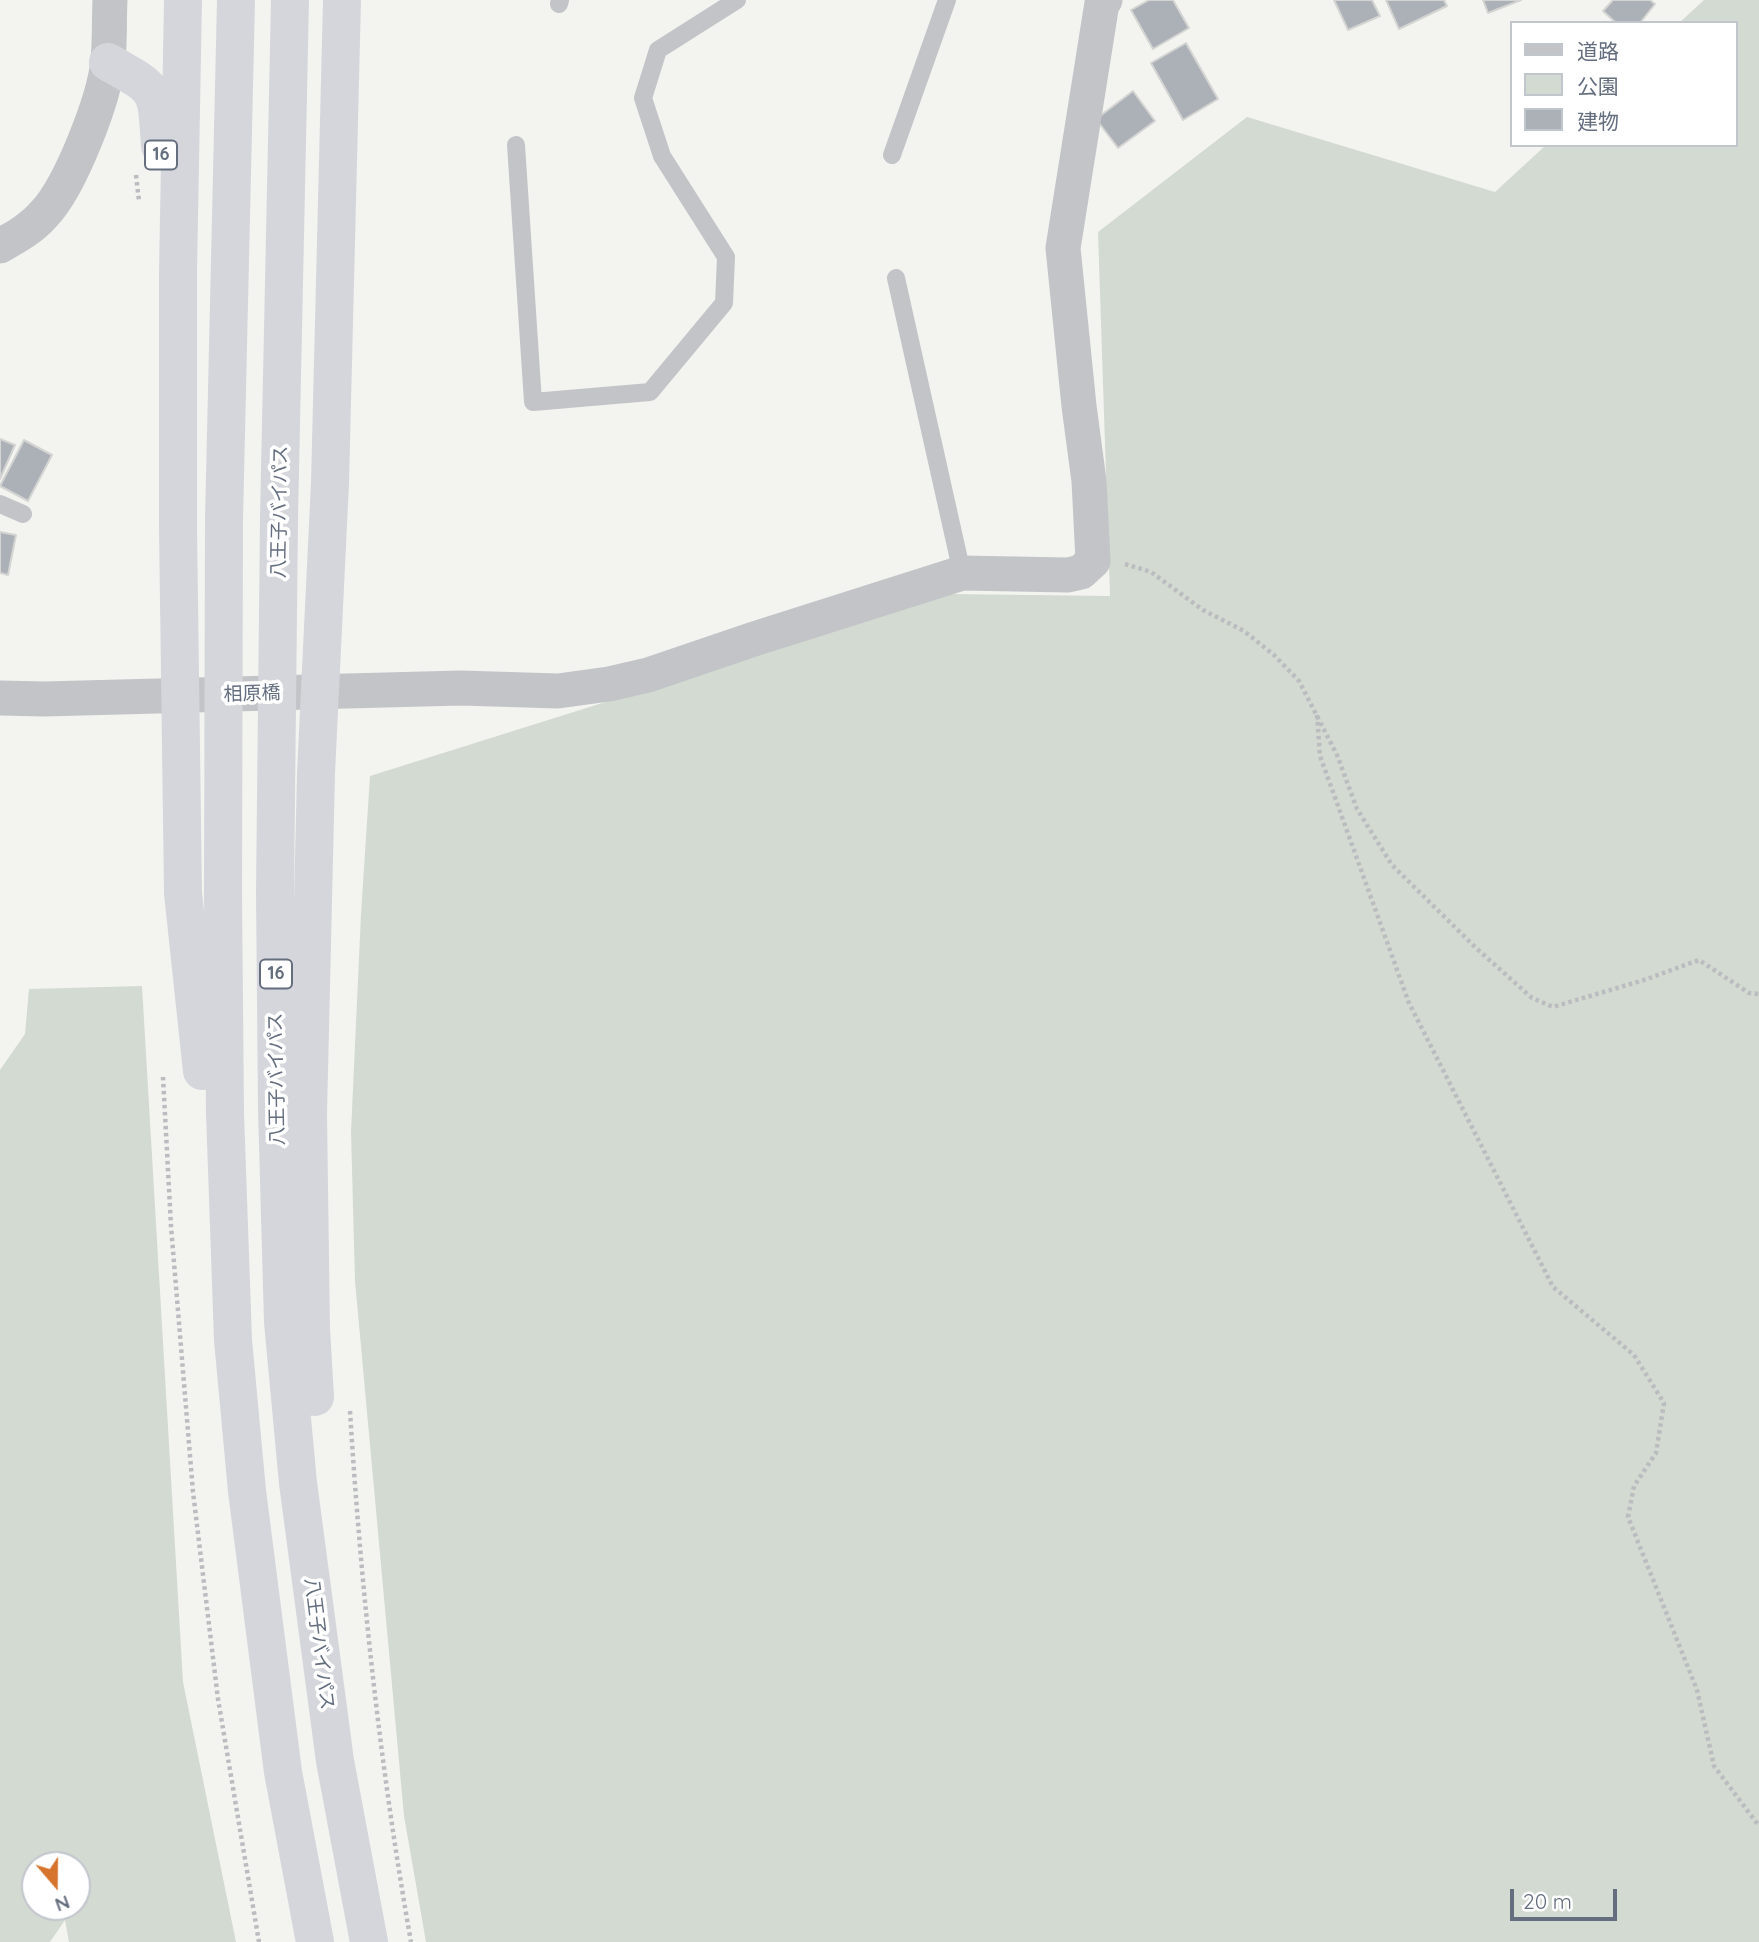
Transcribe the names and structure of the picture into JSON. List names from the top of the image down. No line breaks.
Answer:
{"streets":{"highway":["16","八王子バイパス"],"street":["相原橋"]},"crossings":[["16","八王子バイパス"]],"legend":["道路","公園","建物"],"scale_bar":"20 m","north":"bottom"}
